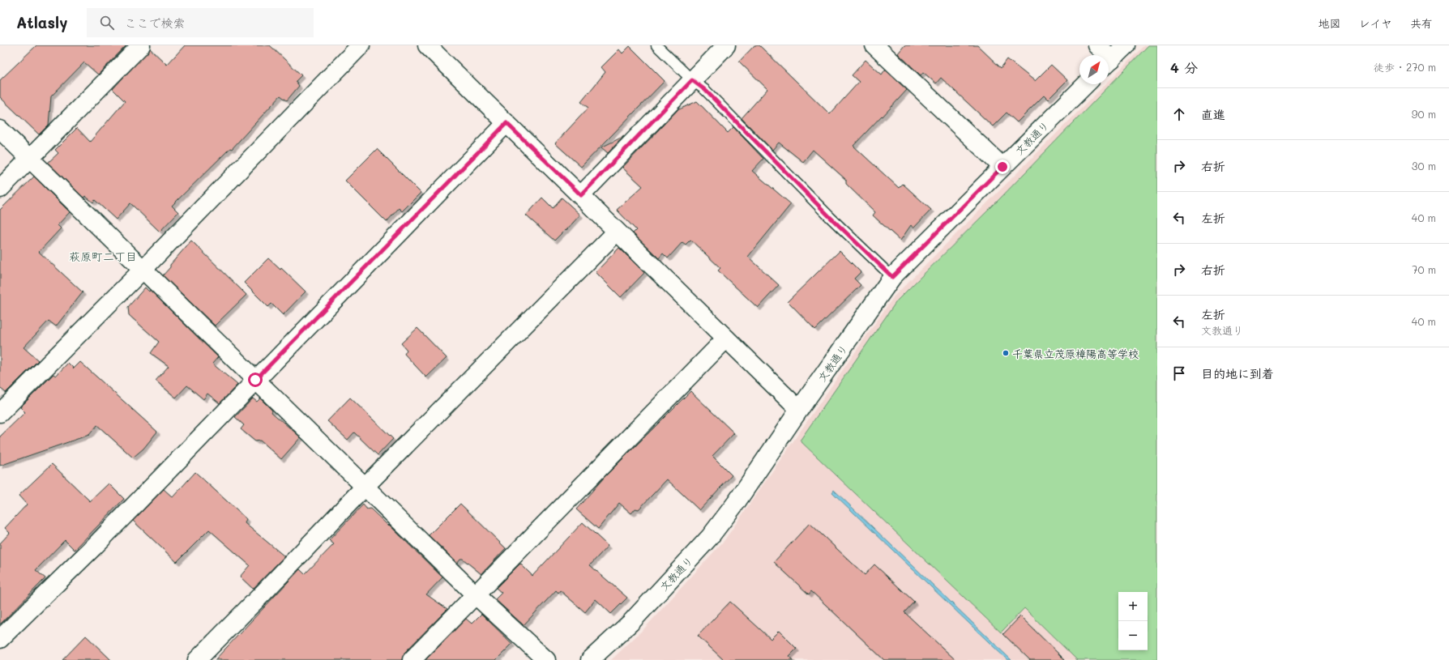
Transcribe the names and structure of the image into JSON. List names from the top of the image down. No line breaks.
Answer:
{"streets":{"street":["文教通り"]},"districts":["萩原町二丁目"],"places":["千葉県立茂原樟陽高等学校"],"north":"top right","page":{"header":"Atlasly","search":"ここで検索","nav":["地図","レイヤ","共有"],"heading":["4 分","徒歩 · 270 m"],"list":[["直進","90 m"],["右折","30 m"],["左折","40 m"],["右折","70 m"],["左折","文教通り","40 m"],"目的地に到着"],"map_buttons":["+","−"]}}
